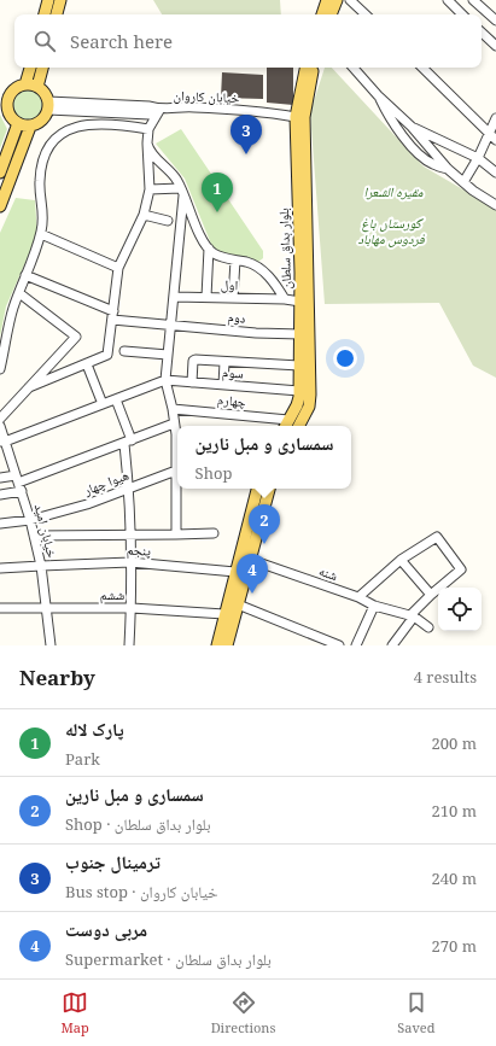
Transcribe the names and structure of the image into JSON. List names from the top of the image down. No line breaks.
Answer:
{"streets":{"main road":["بلوار بداق سلطان"],"street":["خیابان کاروان","اول","دوم","سوم","چهارم","هیوا چهار","خیابان امید","پنجم","شنه","ششم"]},"crossings":[["خیابان کاروان","بلوار بداق سلطان"],["بلوار بداق سلطان","اول"],["بلوار بداق سلطان","دوم"],["بلوار بداق سلطان","سوم"],["بلوار بداق سلطان","چهارم"],["هیوا چهار","خیابان امید"],["خیابان امید","پنجم"],["خیابان امید","ششم"]],"parks":["مقیره الشعرا","گورستان باغ فردوس مهاباد"],"page":{"search":"Search here","pins":["3","1","2","4"],"popup":["سمساری و مبل نارین","Shop"],"heading":["Nearby","4 results"],"list":[{"mark":"1","name":"پارک لاله","note":"Park","value":"200 m"},{"mark":"2","name":"سمساری و مبل نارین","note":"Shop · بلوار بداق سلطان","value":"210 m"},{"mark":"3","name":"ترمینال جنوب","note":"Bus stop · خیابان کاروان","value":"240 m"},{"mark":"4","name":"مربی دوست","note":"Supermarket · بلوار بداق سلطان","value":"270 m"}],"nav":["Map","Directions","Saved"]}}
